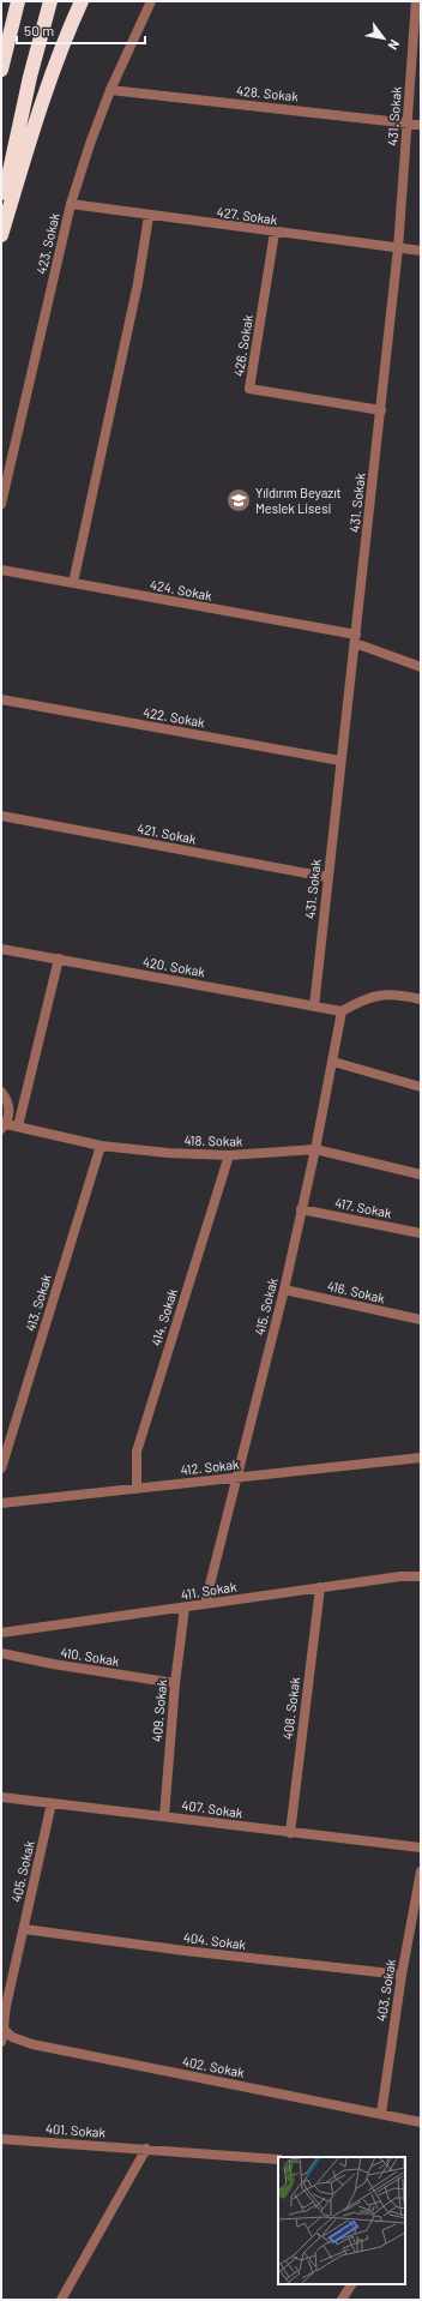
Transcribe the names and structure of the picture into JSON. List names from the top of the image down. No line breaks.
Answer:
{"streets":{"street":["428. Sokak","431. Sokak","427. Sokak","423. Sokak","426. Sokak","424. Sokak","422. Sokak","421. Sokak","420. Sokak","418. Sokak","417. Sokak","416. Sokak","413. Sokak","415. Sokak","414. Sokak","412. Sokak","411. Sokak","410. Sokak","408. Sokak","409. Sokak","407. Sokak","405. Sokak","404. Sokak","403. Sokak","402. Sokak","401. Sokak"]},"crossings":[["428. Sokak","431. Sokak"],["428. Sokak","423. Sokak"],["431. Sokak","427. Sokak"],["431. Sokak","426. Sokak"],["431. Sokak","424. Sokak"],["431. Sokak","422. Sokak"],["431. Sokak","421. Sokak"],["431. Sokak","420. Sokak"],["427. Sokak","423. Sokak"],["427. Sokak","426. Sokak"],["420. Sokak","415. Sokak"],["418. Sokak","413. Sokak"],["418. Sokak","415. Sokak"],["418. Sokak","414. Sokak"],["417. Sokak","415. Sokak"],["416. Sokak","415. Sokak"],["415. Sokak","412. Sokak"],["415. Sokak","411. Sokak"],["414. Sokak","412. Sokak"],["411. Sokak","408. Sokak"],["411. Sokak","409. Sokak"],["410. Sokak","409. Sokak"],["408. Sokak","407. Sokak"],["409. Sokak","407. Sokak"],["407. Sokak","405. Sokak"],["405. Sokak","404. Sokak"],["405. Sokak","402. Sokak"],["404. Sokak","403. Sokak"],["403. Sokak","402. Sokak"]],"places":{"school or university":["Yıldırım Beyazıt Meslek Lisesi"]},"scale_bar":"50 m","north":"bottom right"}
